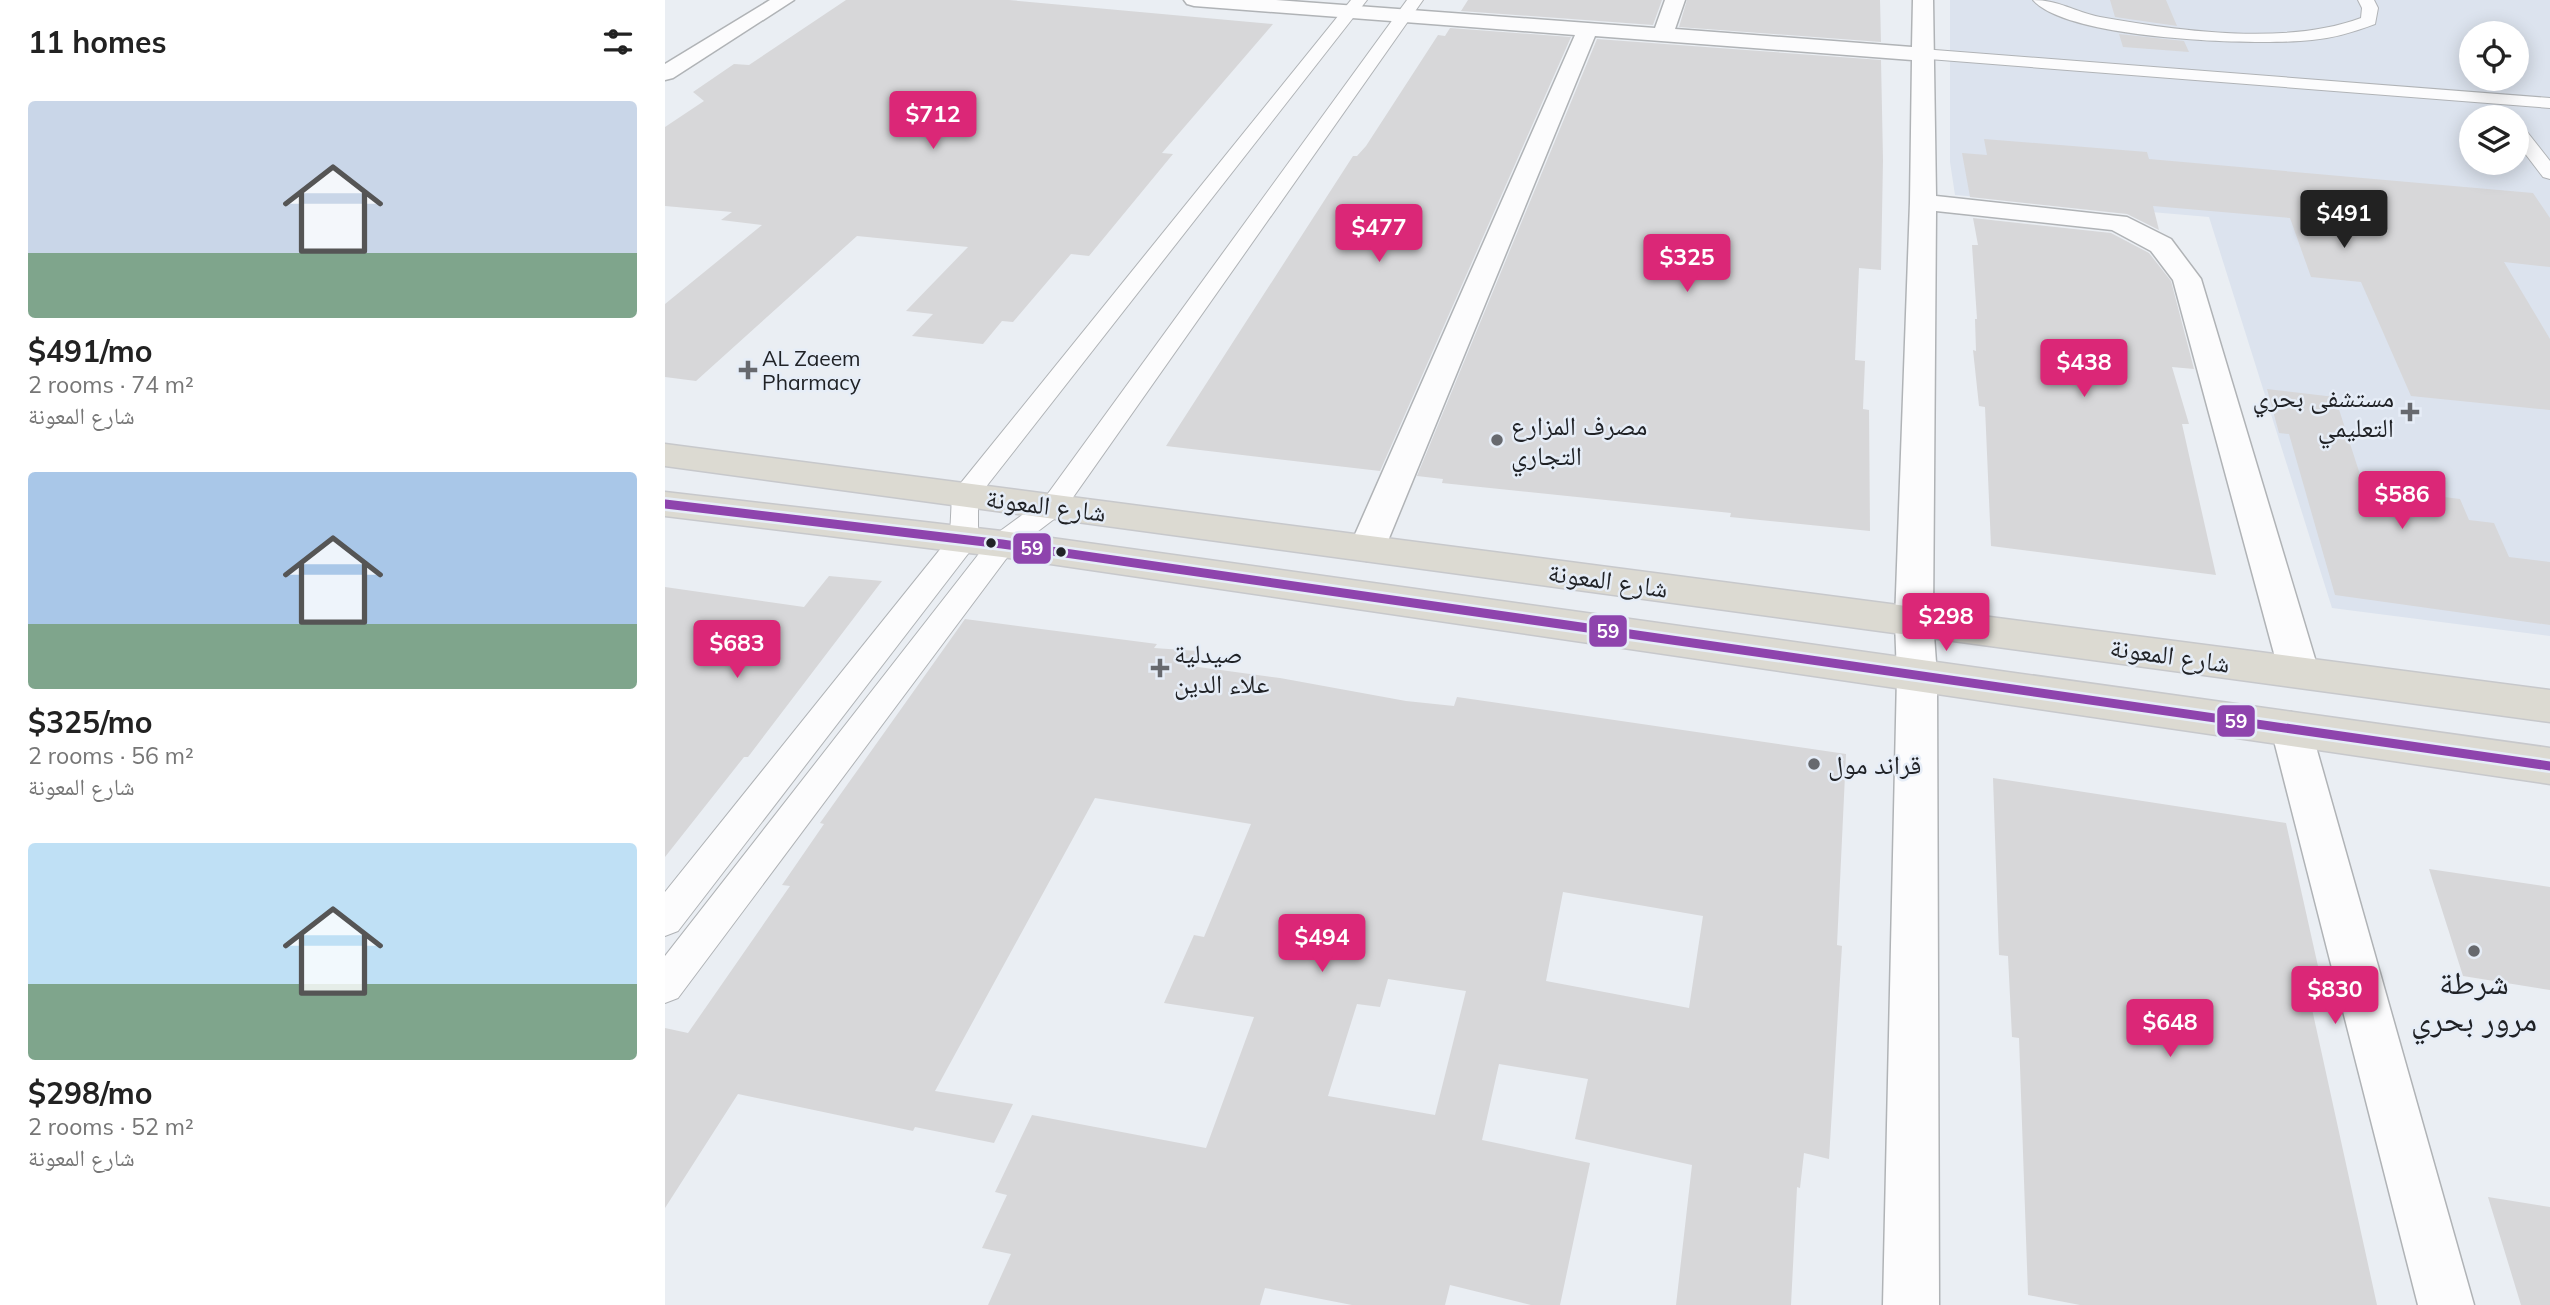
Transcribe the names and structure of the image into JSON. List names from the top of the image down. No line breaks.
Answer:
{"streets":{"highway":["شارع المعونة"]},"places":{"health":["AL Zaeem Pharmacy","مستشفى بحري التعليمي","صيدلية علاء الدين"],"other":["مصرف المزارع التجاري","قراند مول","شرطة مرور بحري"]},"lines":["transit line 59"],"page":{"heading":"11 homes","list":[{"name":"$491/mo","note":"2 rooms · 74 m² · شارع المعونة"},{"name":"$325/mo","note":"2 rooms · 56 m² · شارع المعونة"},{"name":"$298/mo","note":"2 rooms · 52 m² · شارع المعونة"}],"price":["$712","$491","$477","$325","$438","$586","$298","$683","$494","$830","$648"]}}
